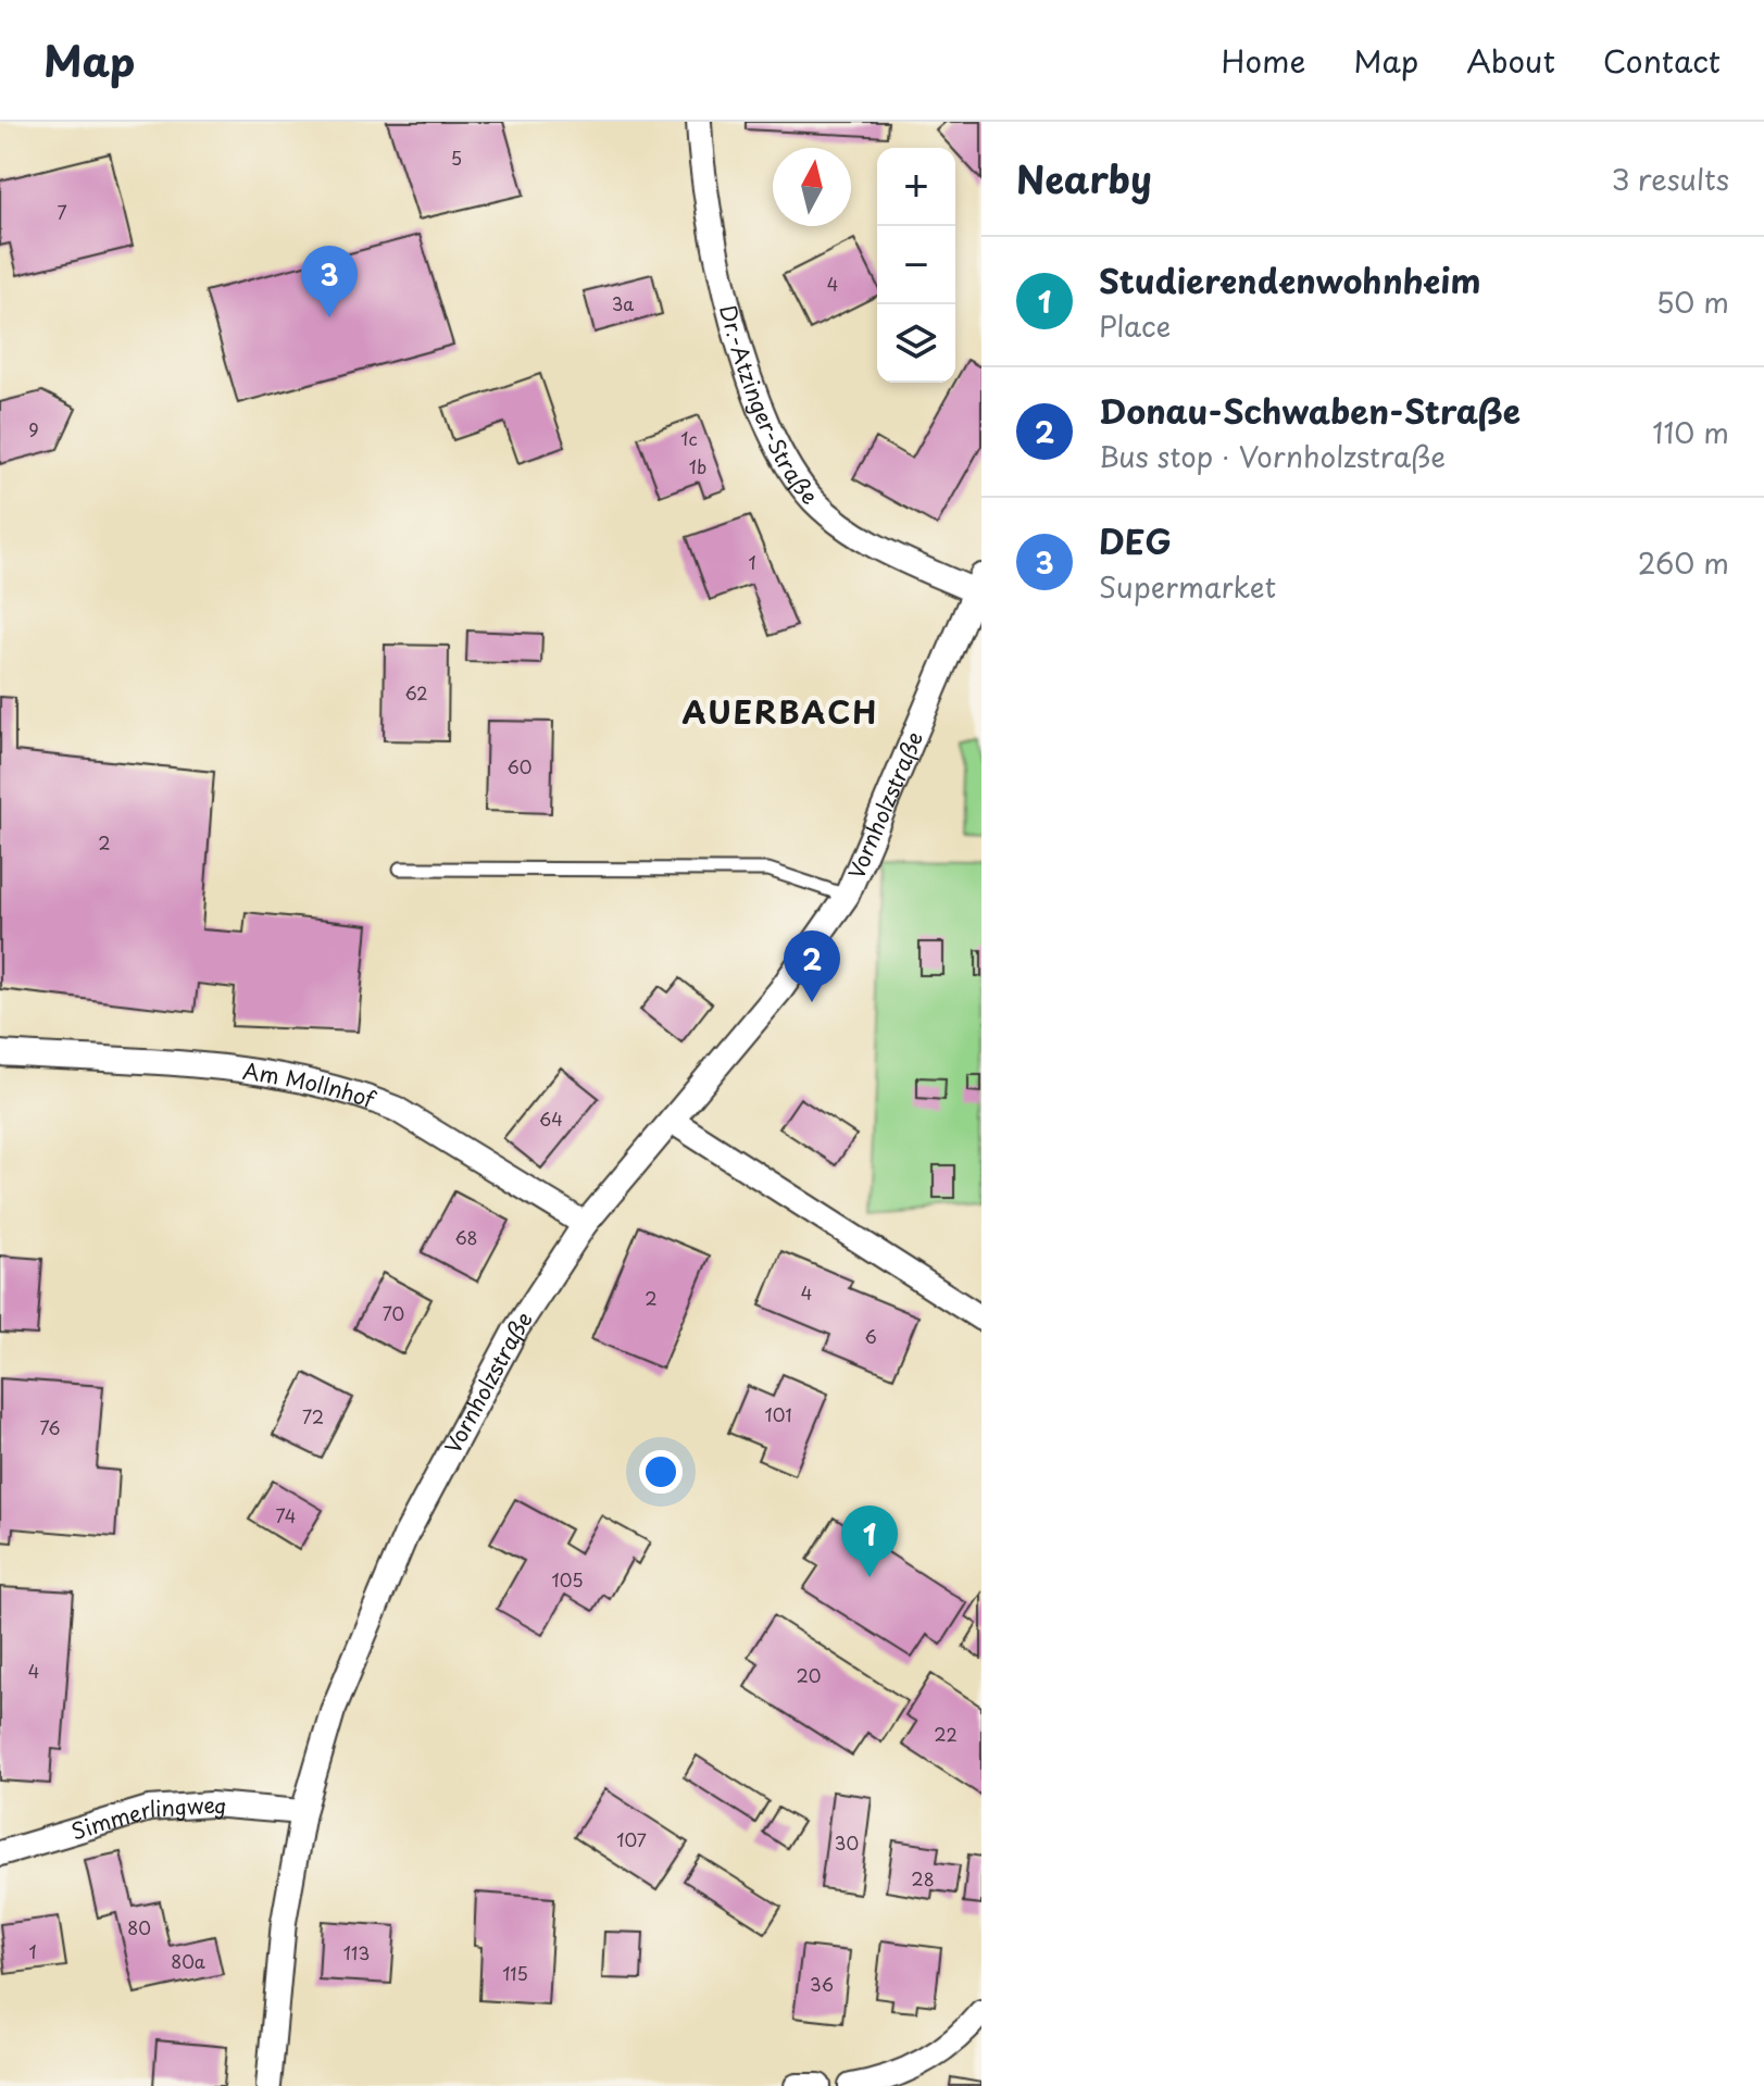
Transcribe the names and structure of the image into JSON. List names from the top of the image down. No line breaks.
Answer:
{"streets":{"street":["Dr.-Atzinger-Straße","Vornholzstraße","Am Mollnhof","Simmerlingweg"]},"crossings":[["Dr.-Atzinger-Straße","Vornholzstraße"],["Vornholzstraße","Am Mollnhof"],["Vornholzstraße","Simmerlingweg"]],"districts":["AUERBACH"],"house_numbers":["5","7","4","3a","9","1c","1b","1","62","60","2","64","68","4","2","70","6","101","72","76","74","105","4","20","22","107","30","28","80","1","113","80a","115","36"],"north":"top","page":{"header":"Map","nav":["Home","Map","About","Contact"],"heading":["Nearby","3 results"],"map_buttons":["+","−"],"list":[{"mark":"1","name":"Studierendenwohnheim","note":"Place","value":"50 m"},{"mark":"2","name":"Donau-Schwaben-Straße","note":"Bus stop · Vornholzstraße","value":"110 m"},{"mark":"3","name":"DEG","note":"Supermarket","value":"260 m"}],"pins":["3","2","1"]}}
